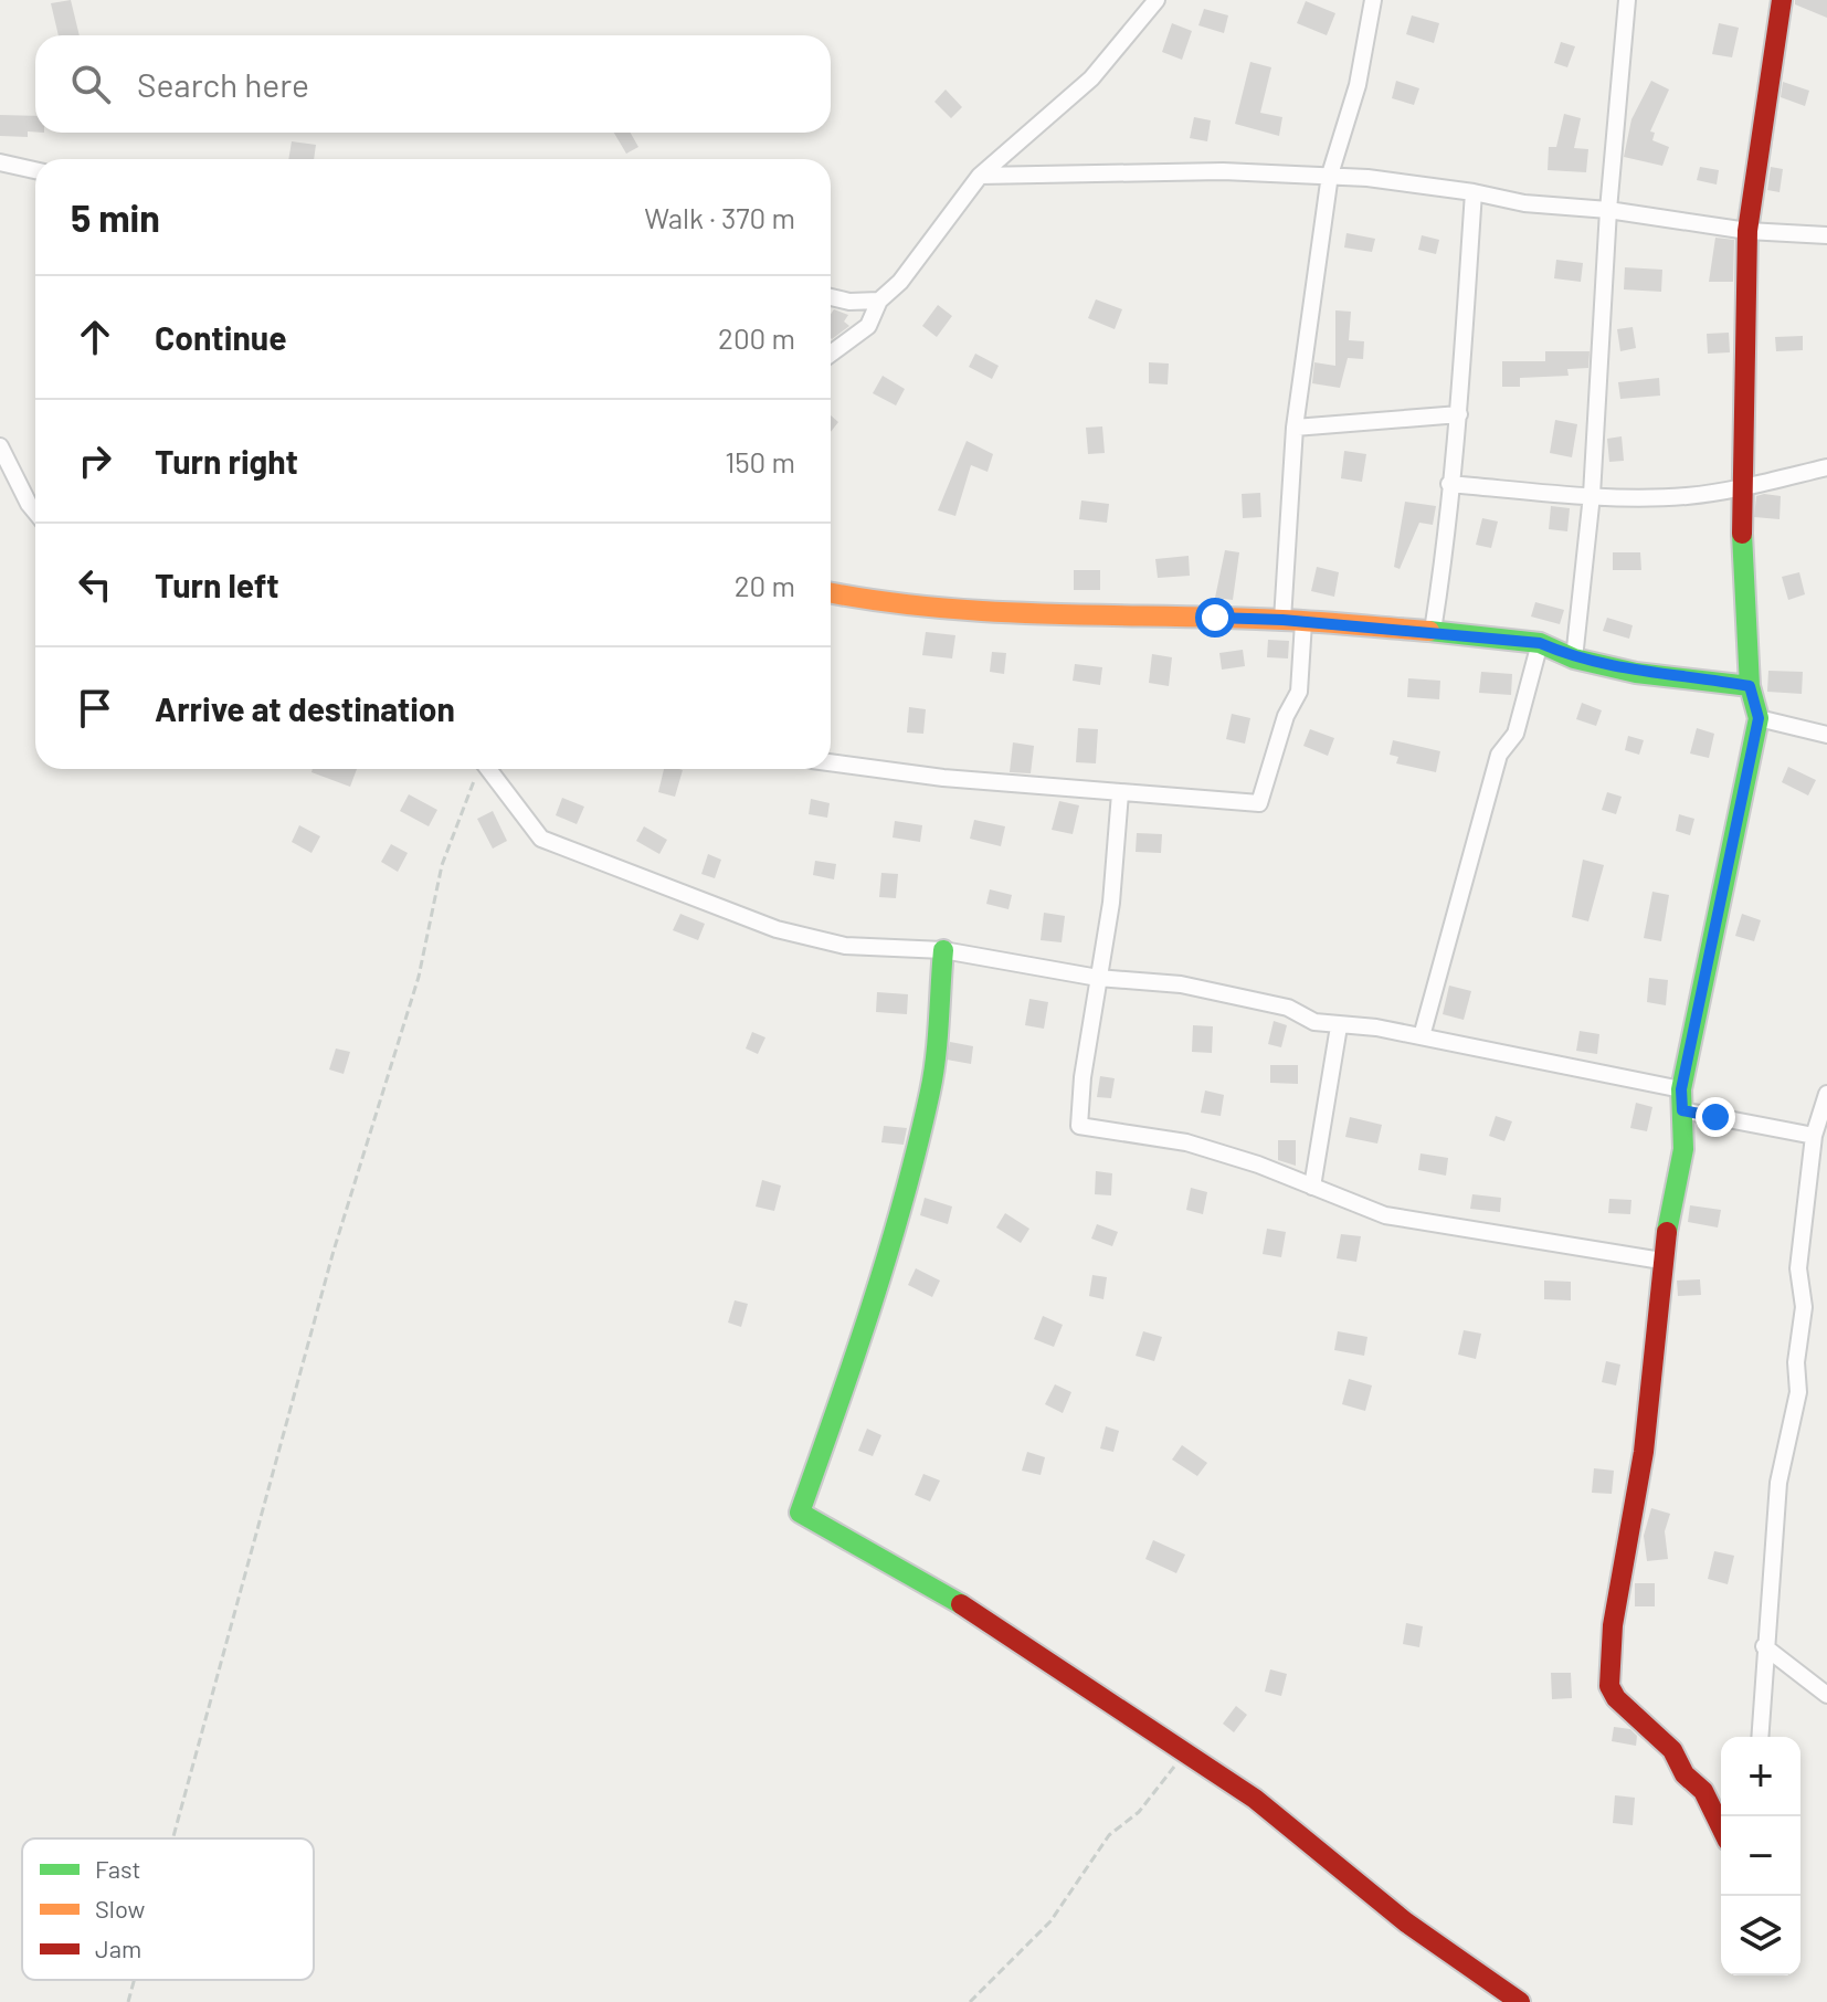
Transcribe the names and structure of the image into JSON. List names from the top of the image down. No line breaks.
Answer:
{"legend":["Fast","Slow","Jam"],"page":{"search":"Search here","heading":["5 min","Walk · 370 m"],"list":[["Continue","200 m"],["Turn right","150 m"],["Turn left","20 m"],"Arrive at destination"],"map_buttons":["+","−"]}}
